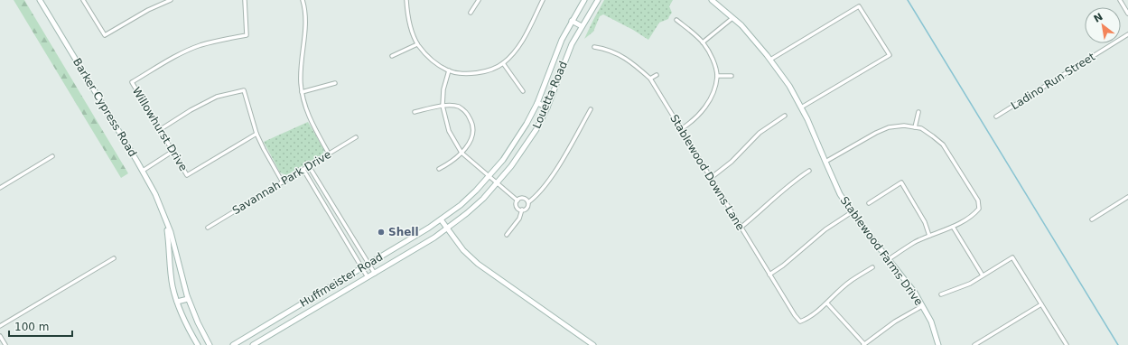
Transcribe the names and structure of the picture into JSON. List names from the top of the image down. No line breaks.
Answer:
{"streets":{"street":["Ladino Run Street","Louetta Road","Barker Cypress Road","Willowhurst Drive","Stablewood Downs Lane","Savannah Park Drive","Stablewood Farms Drive","Huffmeister Road"]},"crossings":[["Louetta Road","Huffmeister Road"]],"places":["Shell"],"scale_bar":"100 m","north":"top left"}
